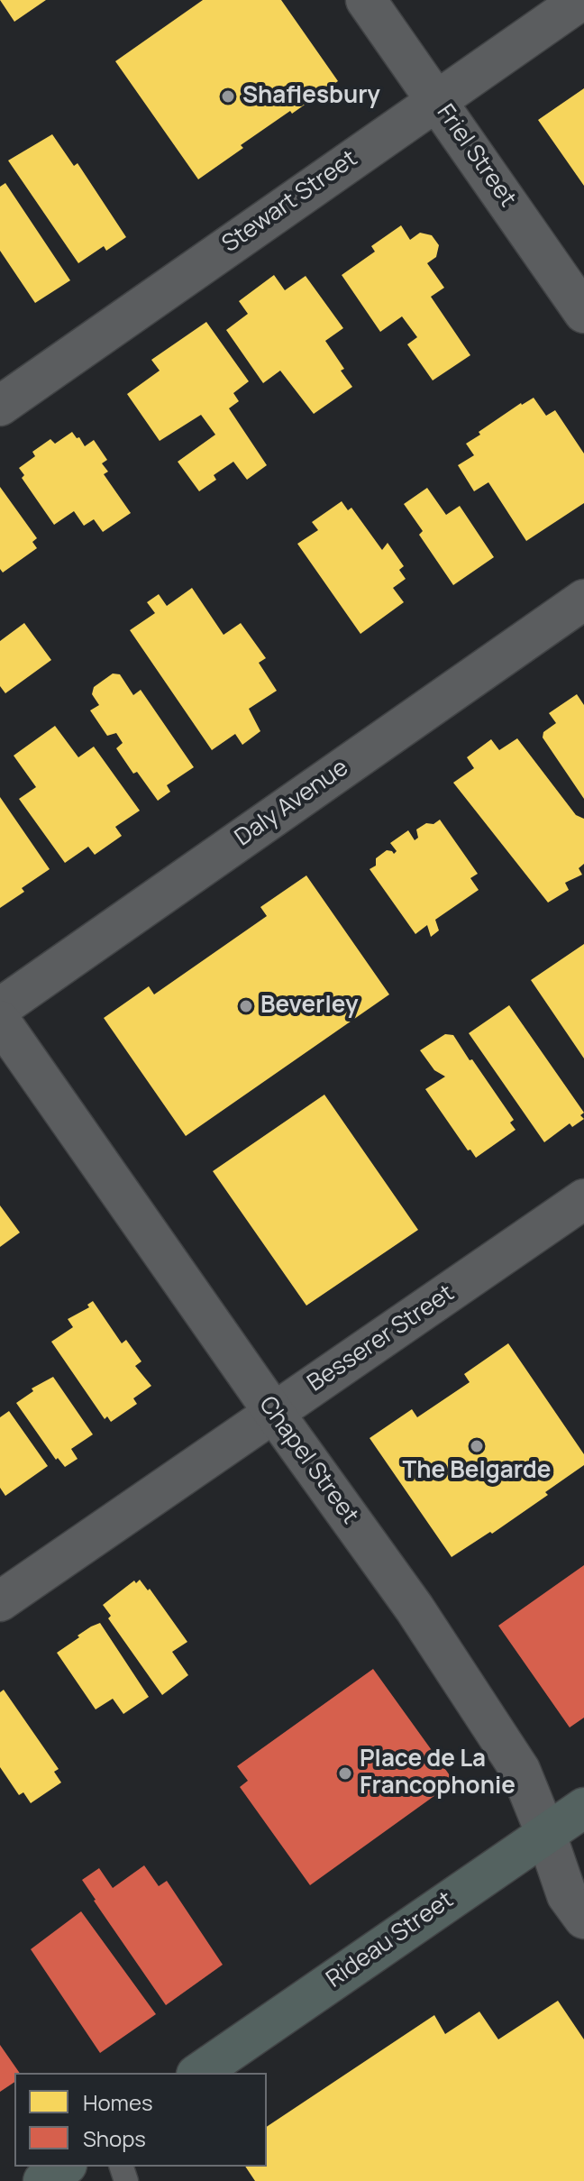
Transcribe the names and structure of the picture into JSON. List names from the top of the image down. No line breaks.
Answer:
{"streets":{"main road":["Rideau Street"],"street":["Friel Street","Stewart Street","Daly Avenue","Besserer Street","Chapel Street"]},"crossings":[["Friel Street","Stewart Street"],["Besserer Street","Chapel Street"],["Chapel Street","Rideau Street"]],"places":["Shaflesbury","Beverley","The Belgarde","Place de La Francophonie"],"legend":["Homes","Shops"]}
